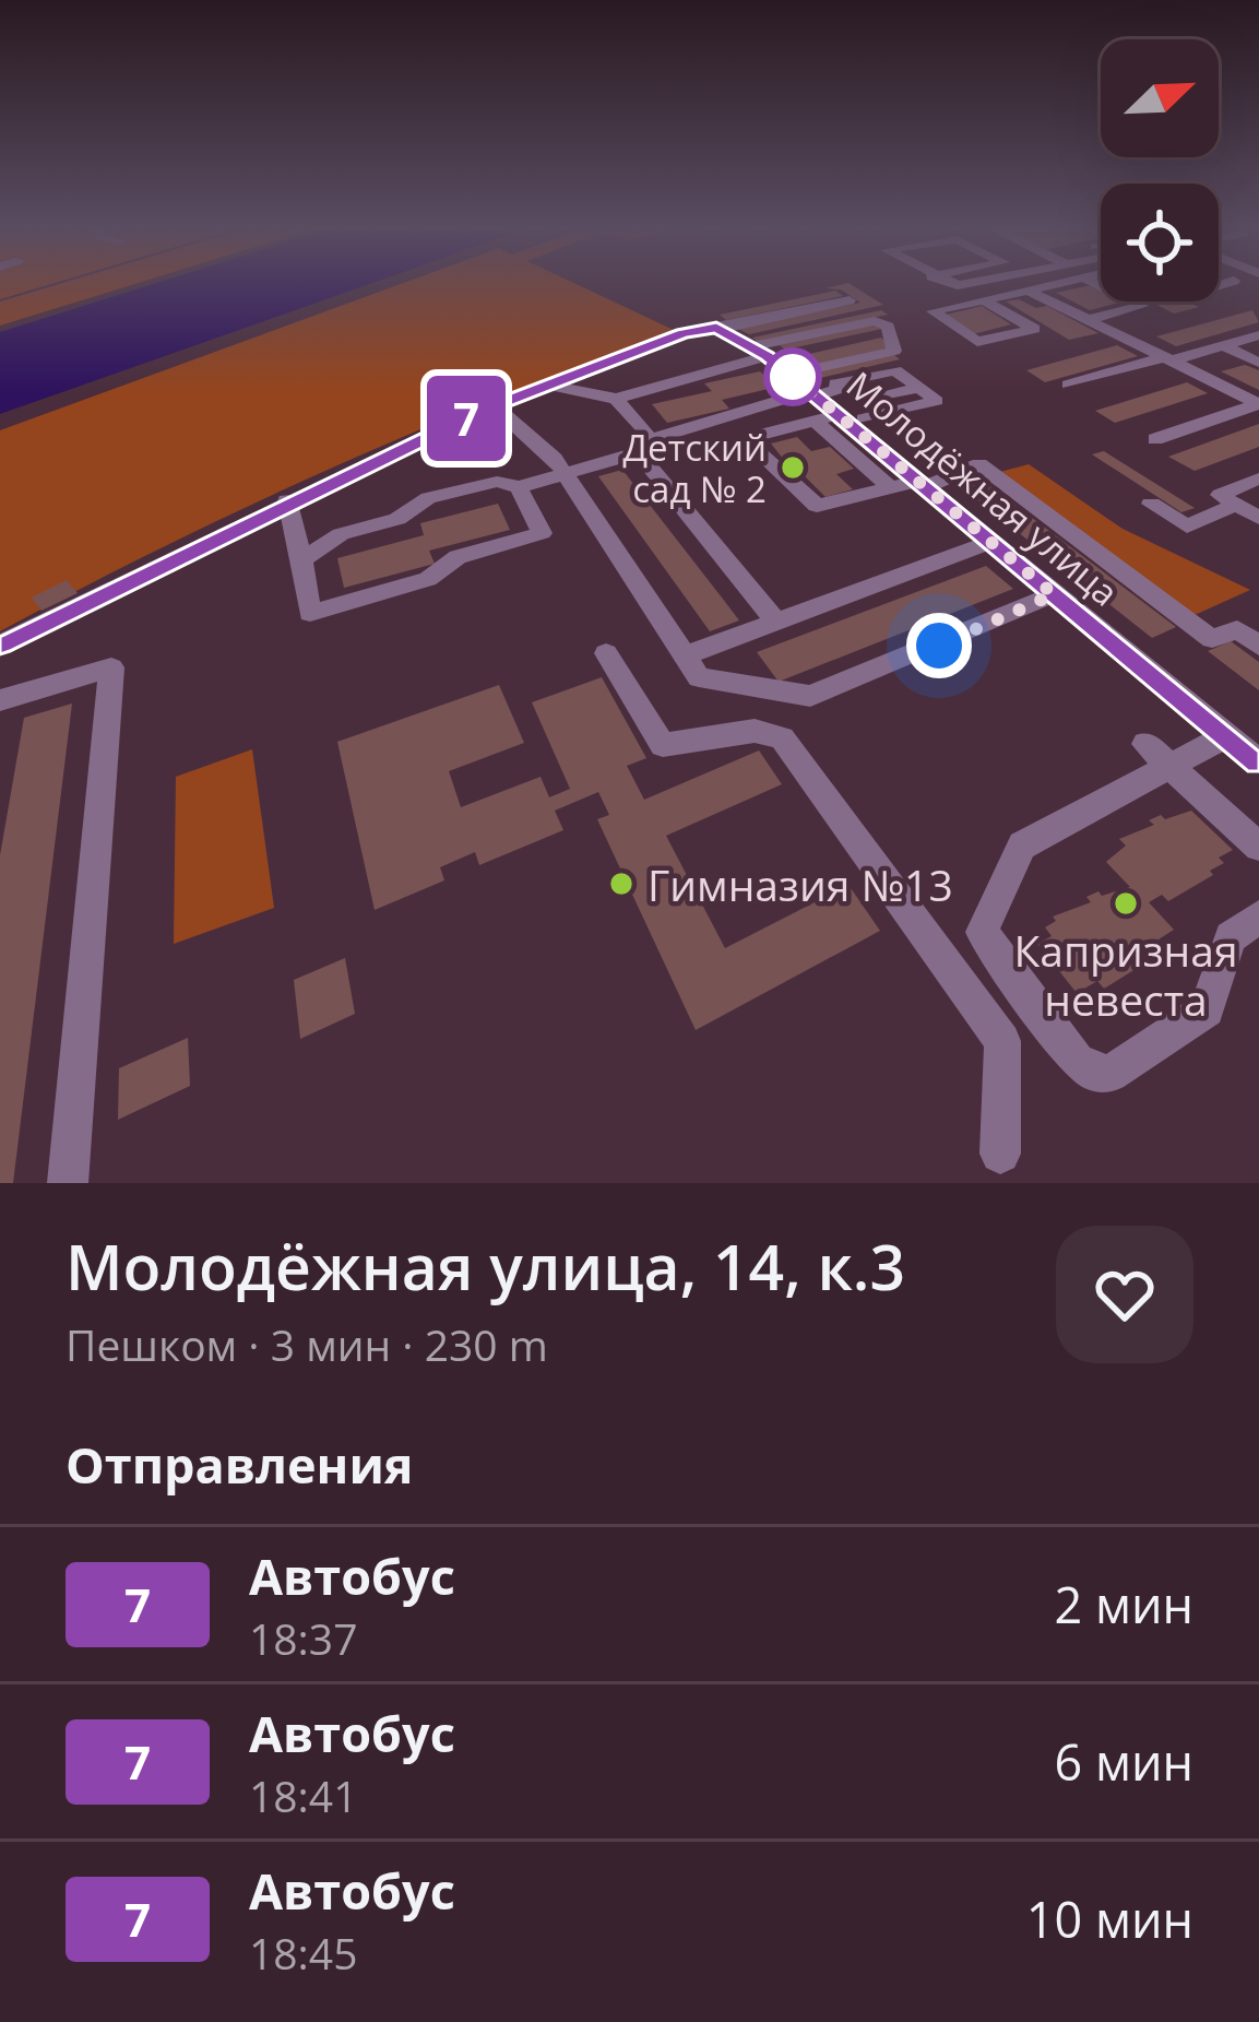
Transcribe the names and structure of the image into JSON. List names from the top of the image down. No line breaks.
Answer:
{"streets":{"street":["Молодёжная улица"]},"places":["Детский сад № 2","Гимназия №13","Капризная невеста"],"lines":["bus line 7"],"north":"top right","page":{"on_map":"7","heading":[["Молодёжная улица, 14, к.3","Пешком · 3 мин · 230 m"],"Отправления"],"list":[{"mark":"7","name":"Автобус","note":"18:37","value":"2 мин"},{"mark":"7","name":"Автобус","note":"18:41","value":"6 мин"},{"mark":"7","name":"Автобус","note":"18:45","value":"10 мин"}]}}
